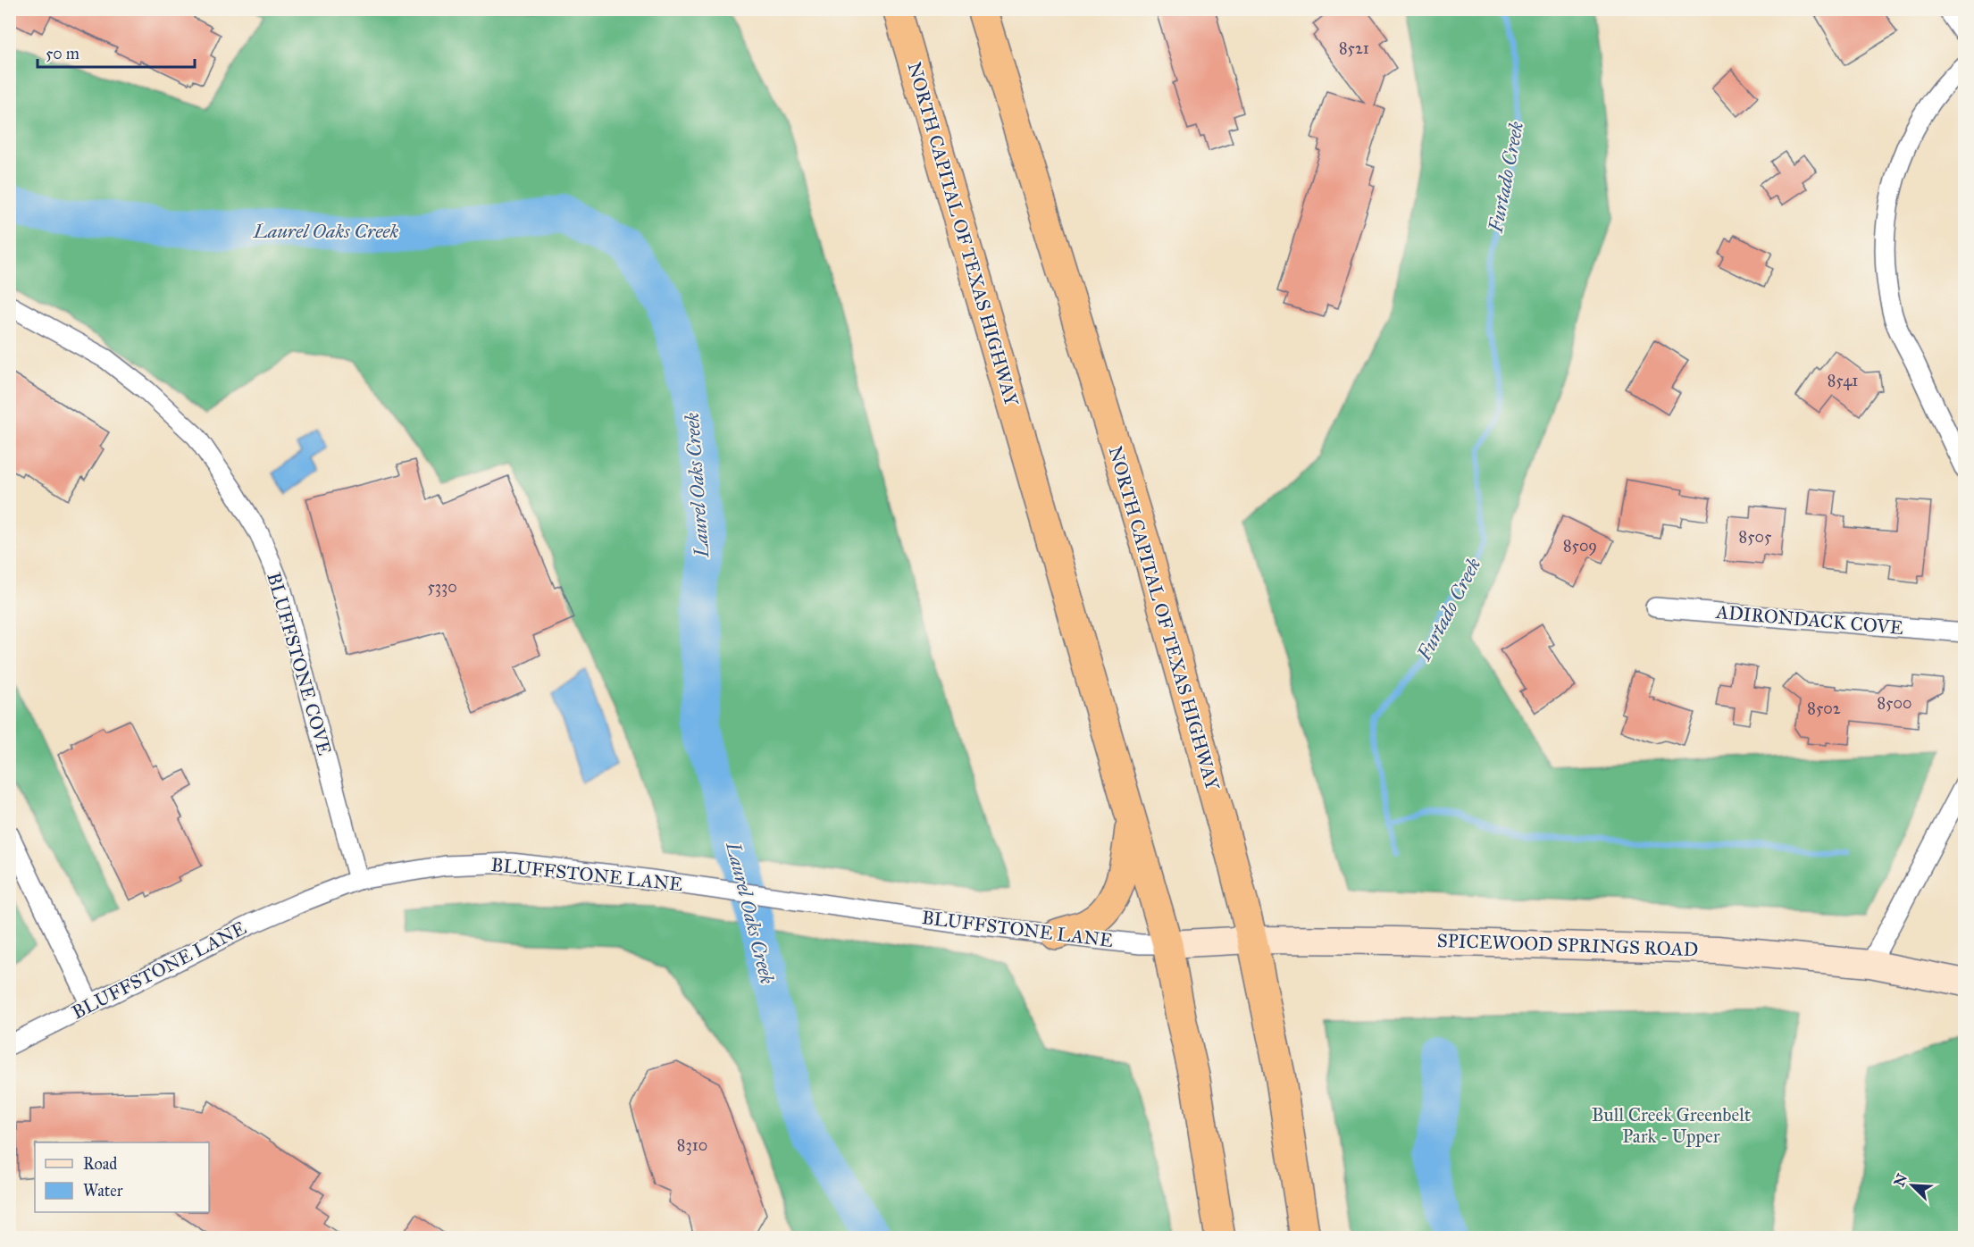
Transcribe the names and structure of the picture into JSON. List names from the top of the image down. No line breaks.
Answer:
{"streets":{"highway":["NORTH CAPITAL OF TEXAS HIGHWAY"],"main road":["SPICEWOOD SPRINGS ROAD"],"street":["ADIRONDACK COVE","BLUFFSTONE COVE","BLUFFSTONE LANE"]},"crossings":[["NORTH CAPITAL OF TEXAS HIGHWAY","BLUFFSTONE LANE"],["NORTH CAPITAL OF TEXAS HIGHWAY","SPICEWOOD SPRINGS ROAD"],["BLUFFSTONE COVE","BLUFFSTONE LANE"],["BLUFFSTONE LANE","SPICEWOOD SPRINGS ROAD"]],"water":["Furtado Creek","Laurel Oaks Creek"],"parks":["Bull Creek Greenbelt Park - Upper"],"house_numbers":["8521","8541","8505","8509","5330","8500","8502","8310"],"legend":["Road","Water"],"scale_bar":"50 m","north":"top left"}
